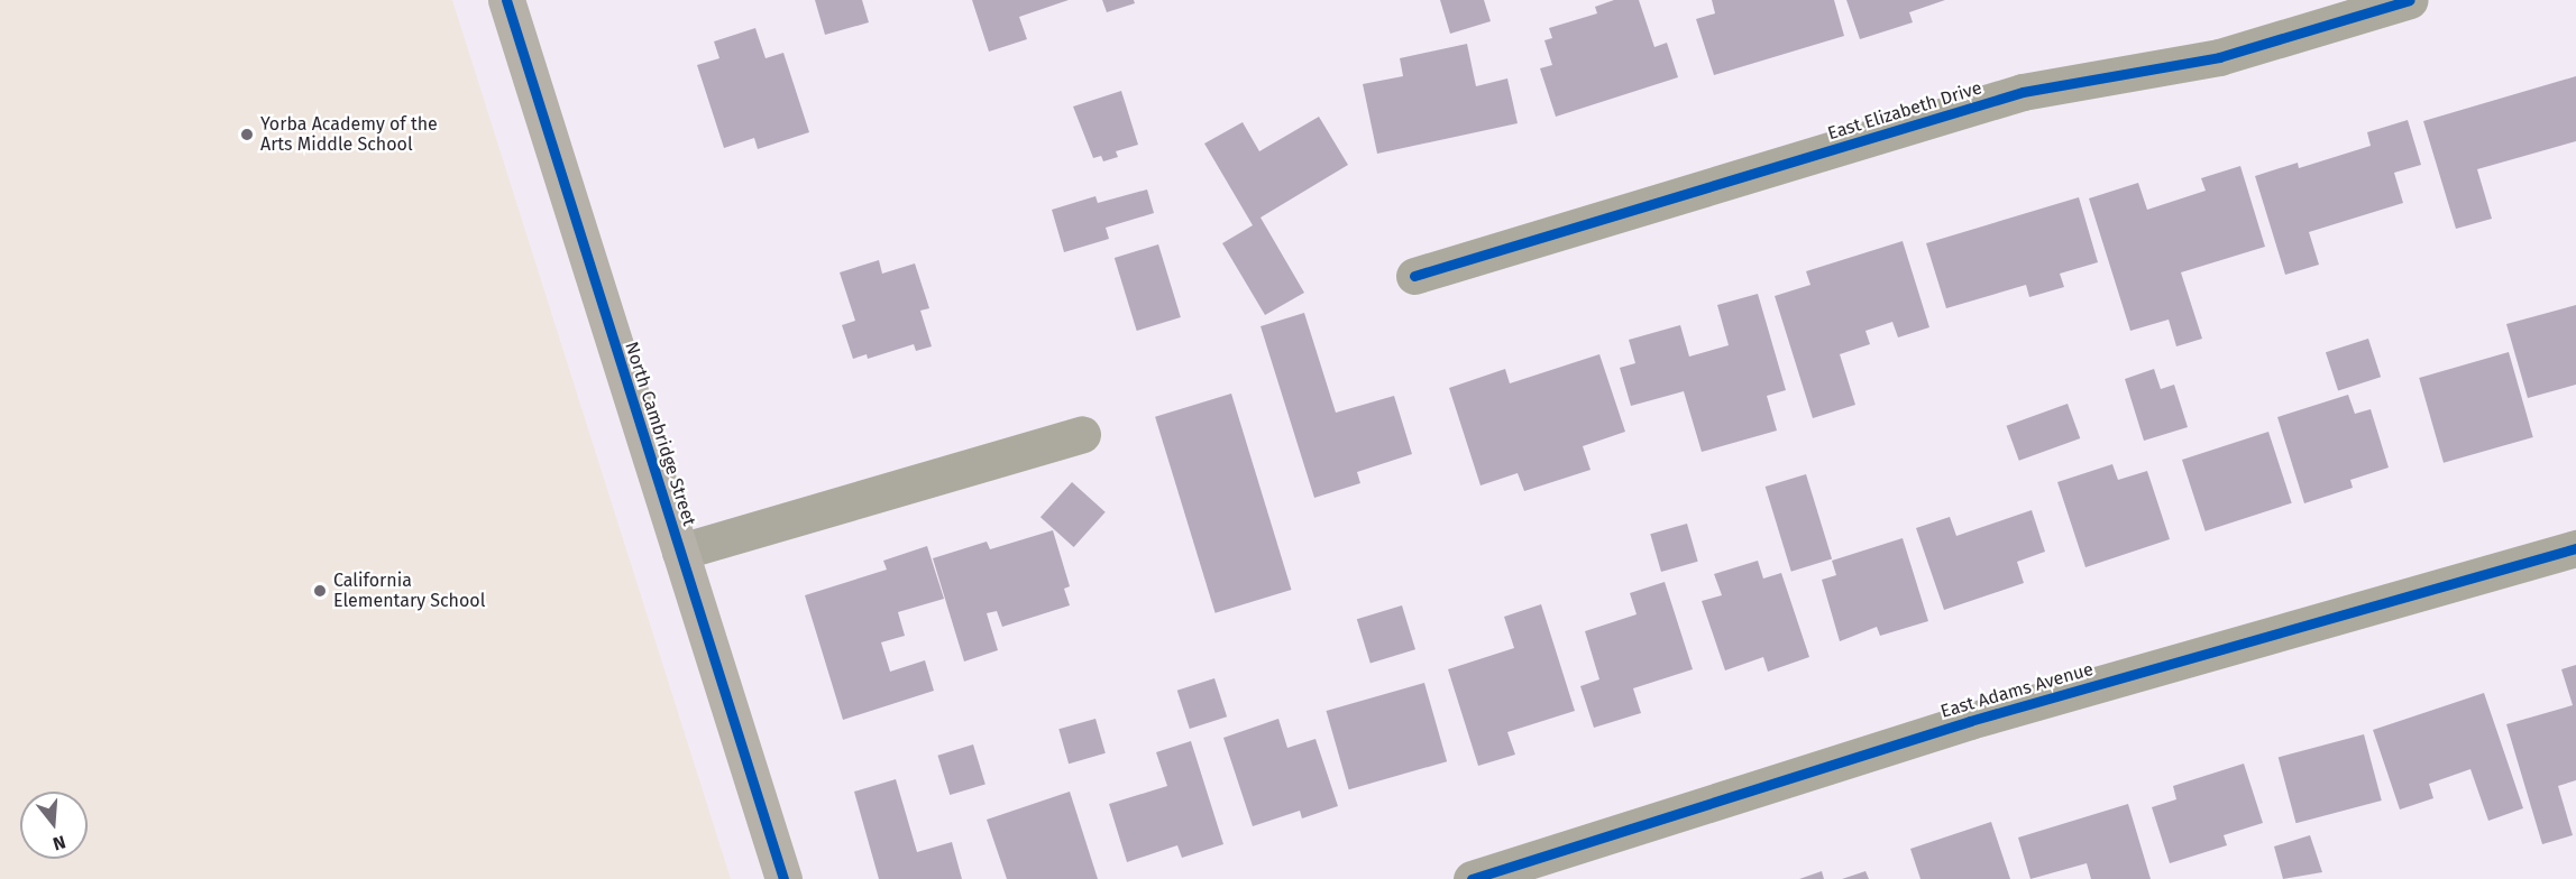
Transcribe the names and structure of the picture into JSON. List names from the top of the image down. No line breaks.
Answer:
{"streets":{"street":["East Elizabeth Drive","North Cambridge Street","East Adams Avenue"]},"places":["Yorba Academy of the Arts Middle School","California Elementary School"],"north":"bottom"}
